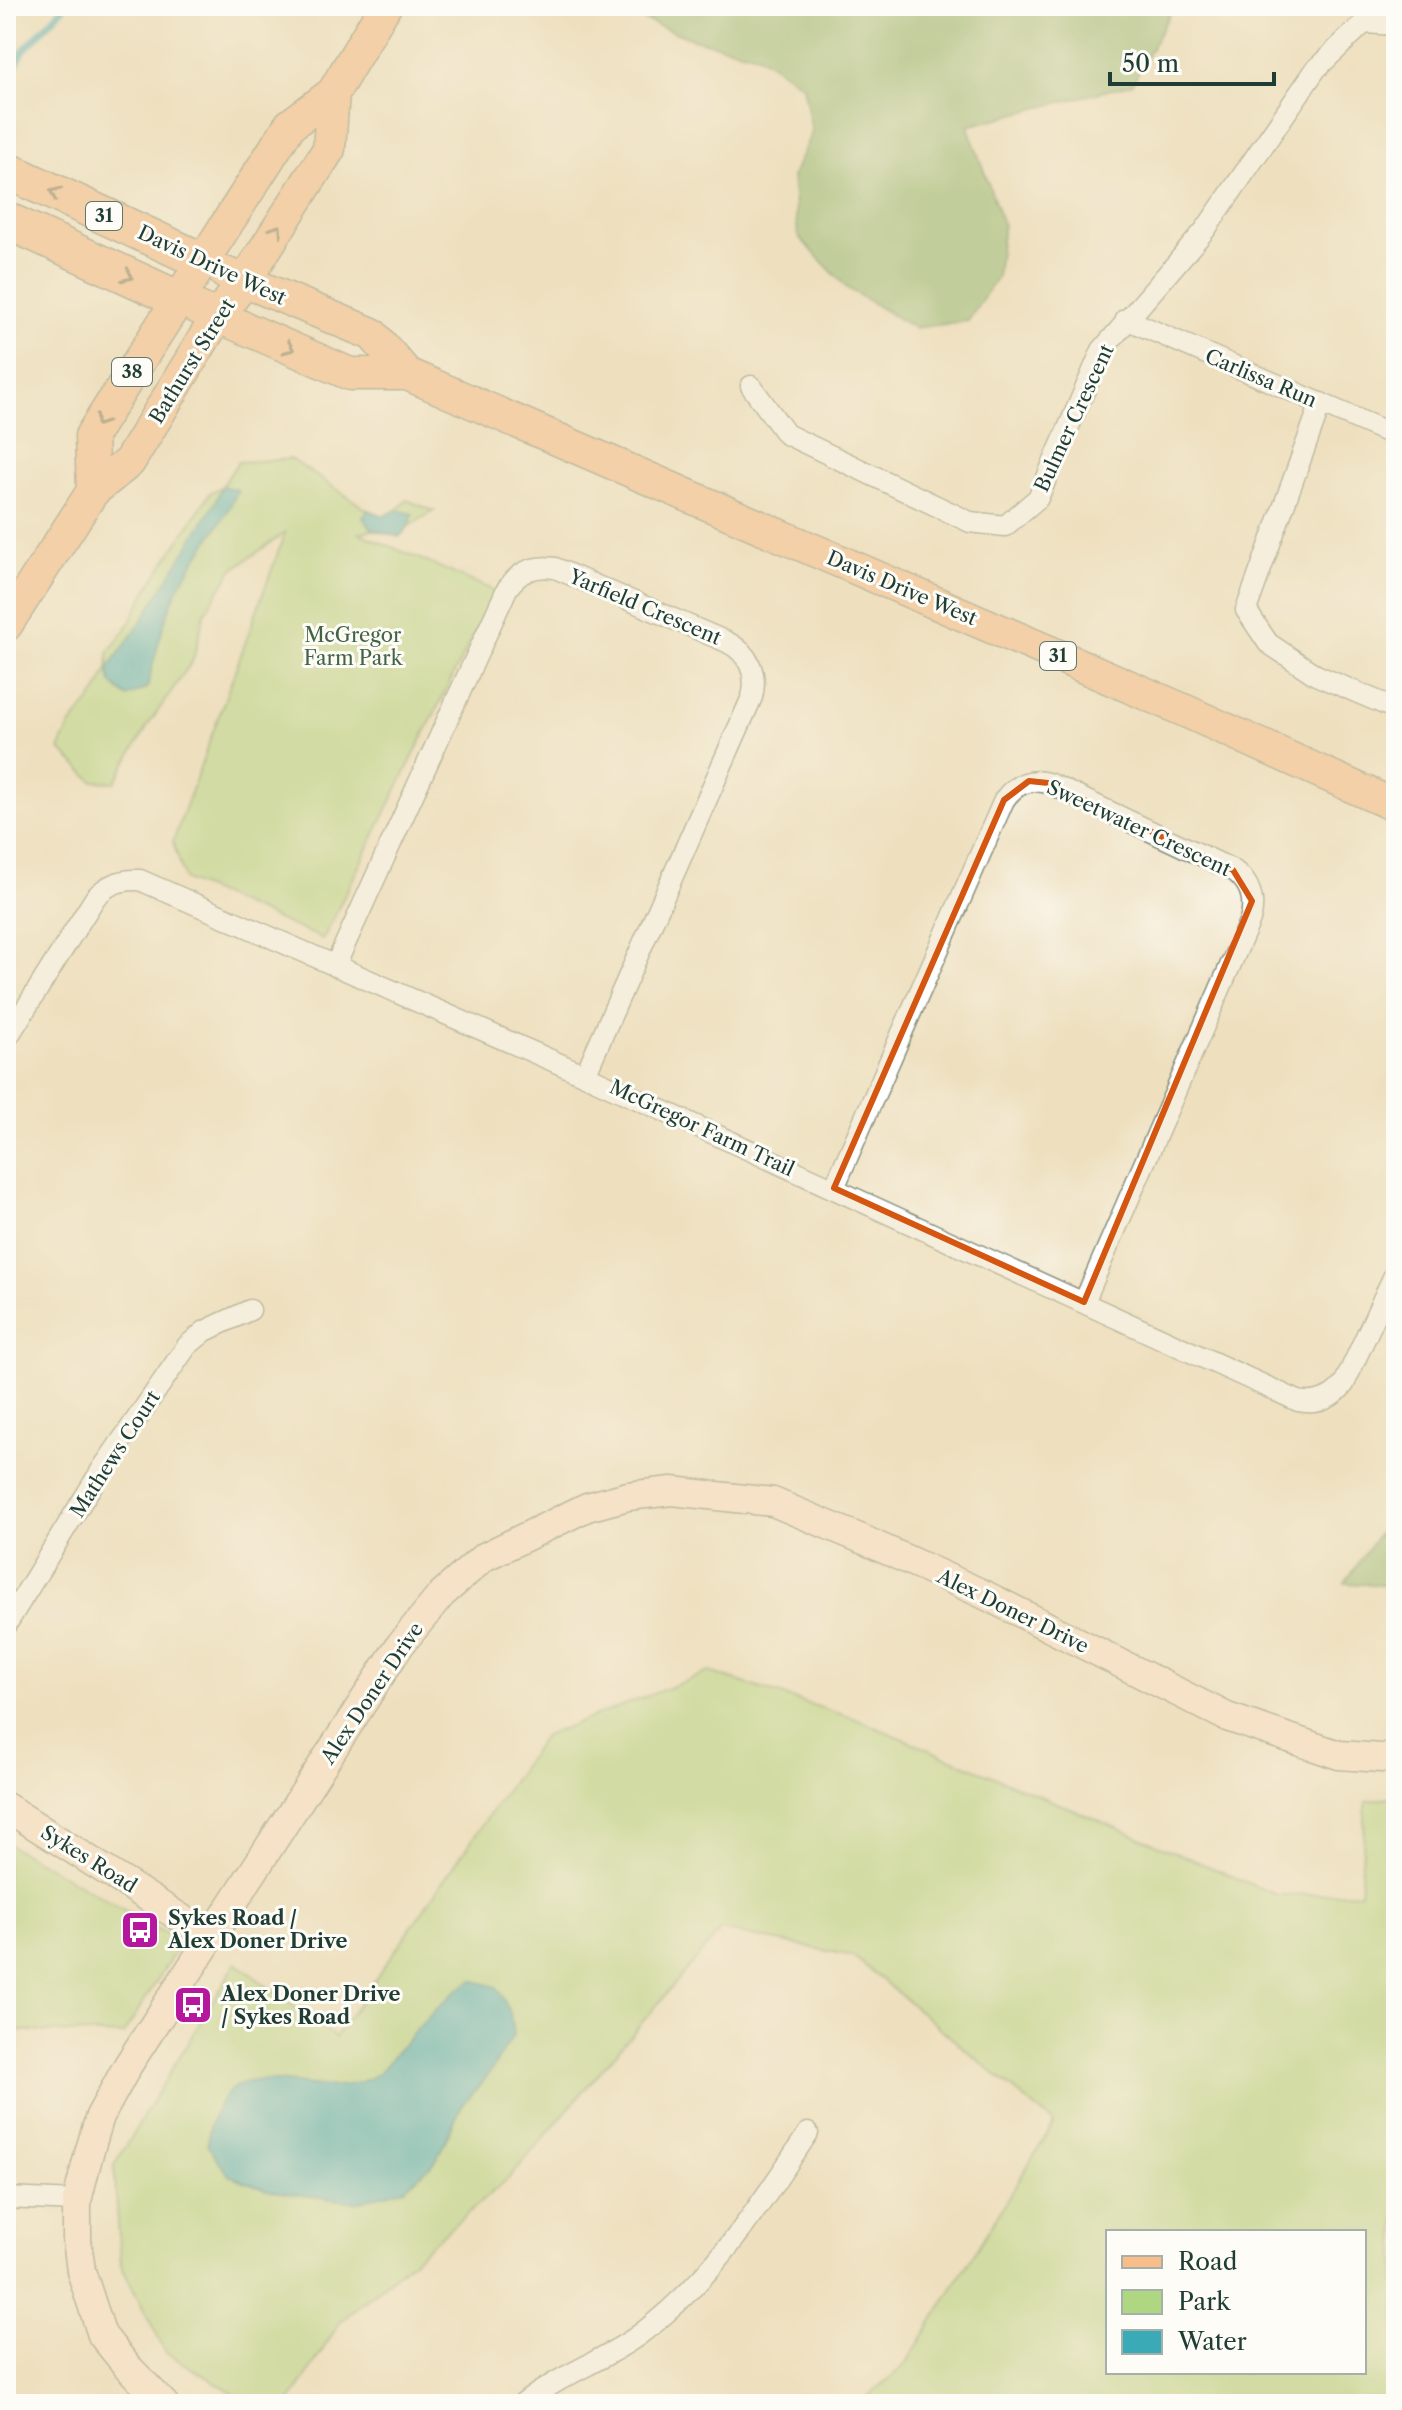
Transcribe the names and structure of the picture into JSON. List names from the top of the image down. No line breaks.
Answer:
{"streets":{"highway":["31","Davis Drive West"],"main road":["Bathurst Street","38"],"street":["Carlissa Run","Bulmer Crescent","Yarfield Crescent","Sweetwater Crescent","McGregor Farm Trail","Mathews Court","Alex Doner Drive","Sykes Road"]},"crossings":[["Davis Drive West","Bathurst Street"],["Carlissa Run","Bulmer Crescent"],["Yarfield Crescent","McGregor Farm Trail"],["Sweetwater Crescent","McGregor Farm Trail"],["Alex Doner Drive","Sykes Road"]],"parks":["McGregor Farm Park"],"places":{"bus stop":["Sykes Road / Alex Doner Drive","Alex Doner Drive / Sykes Road"]},"legend":["Road","Park","Water"],"scale_bar":"50 m"}
